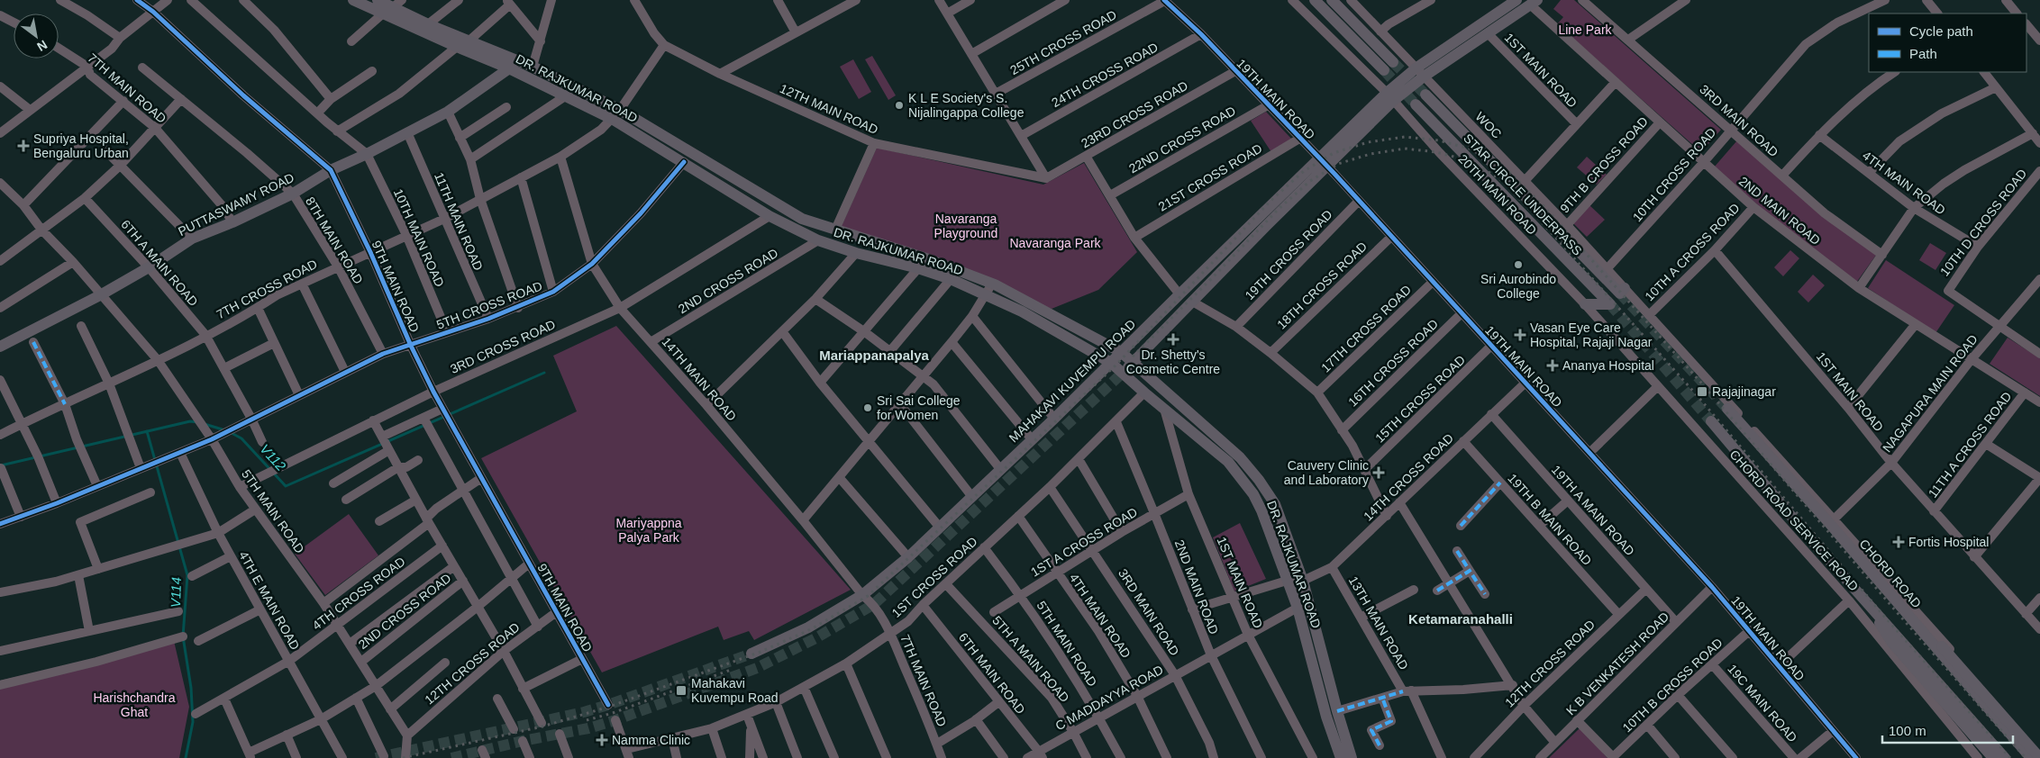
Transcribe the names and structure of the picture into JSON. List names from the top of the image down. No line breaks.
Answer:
{"streets":{"main road":["DR. RAJKUMAR ROAD","STAR CIRCLE UNDERPASS","PUTTASWAMY ROAD","MAHAKAVI KUVEMPU ROAD","CHORD ROAD"],"street":["25TH CROSS ROAD","1ST MAIN ROAD","24TH CROSS ROAD","7TH MAIN ROAD","19TH MAIN ROAD","12TH MAIN ROAD","23RD CROSS ROAD","3RD MAIN ROAD","WOC","22ND CROSS ROAD","9TH B CROSS ROAD","10TH CROSS ROAD","21ST CROSS ROAD","4TH MAIN ROAD","20TH MAIN ROAD","2ND MAIN ROAD","11TH MAIN ROAD","10TH D CROSS ROAD","10TH MAIN ROAD","8TH MAIN ROAD","10TH A CROSS ROAD","19TH CROSS ROAD","6TH A MAIN ROAD","2ND CROSS ROAD","18TH CROSS ROAD","9TH MAIN ROAD","7TH CROSS ROAD","5TH CROSS ROAD","17TH CROSS ROAD","3RD CROSS ROAD","16TH CROSS ROAD","14TH MAIN ROAD","NAGAPURA MAIN ROAD","15TH CROSS ROAD","11TH A CROSS ROAD","14TH CROSS ROAD","19TH A MAIN ROAD","5TH MAIN ROAD","19TH B MAIN ROAD","CHORD ROAD SERVICE ROAD","1ST A CROSS ROAD","1ST CROSS ROAD","4TH CROSS ROAD","4TH E MAIN ROAD","13TH MAIN ROAD","5TH A MAIN ROAD","12TH CROSS ROAD","K B VENKATESH ROAD","6TH MAIN ROAD","10TH B CROSS ROAD","C MADDAYYA ROAD","19C MAIN ROAD"]},"crossings":[["25TH CROSS ROAD","19TH MAIN ROAD"],["1ST MAIN ROAD","DR. RAJKUMAR ROAD"],["1ST MAIN ROAD","10TH A CROSS ROAD"],["1ST MAIN ROAD","NAGAPURA MAIN ROAD"],["1ST MAIN ROAD","11TH A CROSS ROAD"],["1ST MAIN ROAD","1ST A CROSS ROAD"],["1ST MAIN ROAD","C MADDAYYA ROAD"],["24TH CROSS ROAD","19TH MAIN ROAD"],["7TH MAIN ROAD","PUTTASWAMY ROAD"],["7TH MAIN ROAD","14TH MAIN ROAD"],["7TH MAIN ROAD","MAHAKAVI KUVEMPU ROAD"],["7TH MAIN ROAD","1ST CROSS ROAD"],["DR. RAJKUMAR ROAD","PUTTASWAMY ROAD"],["DR. RAJKUMAR ROAD","2ND CROSS ROAD"],["DR. RAJKUMAR ROAD","7TH CROSS ROAD"],["DR. RAJKUMAR ROAD","5TH CROSS ROAD"],["DR. RAJKUMAR ROAD","3RD CROSS ROAD"],["DR. RAJKUMAR ROAD","MAHAKAVI KUVEMPU ROAD"],["DR. RAJKUMAR ROAD","14TH CROSS ROAD"],["DR. RAJKUMAR ROAD","1ST CROSS ROAD"],["DR. RAJKUMAR ROAD","C MADDAYYA ROAD"],["19TH MAIN ROAD","23RD CROSS ROAD"],["19TH MAIN ROAD","22ND CROSS ROAD"],["19TH MAIN ROAD","21ST CROSS ROAD"],["19TH MAIN ROAD","19TH CROSS ROAD"],["19TH MAIN ROAD","18TH CROSS ROAD"],["19TH MAIN ROAD","17TH CROSS ROAD"],["19TH MAIN ROAD","16TH CROSS ROAD"],["19TH MAIN ROAD","MAHAKAVI KUVEMPU ROAD"],["19TH MAIN ROAD","15TH CROSS ROAD"],["19TH MAIN ROAD","14TH CROSS ROAD"],["19TH MAIN ROAD","K B VENKATESH ROAD"],["19TH MAIN ROAD","10TH B CROSS ROAD"],["12TH MAIN ROAD","23RD CROSS ROAD"],["3RD MAIN ROAD","10TH CROSS ROAD"],["3RD MAIN ROAD","1ST A CROSS ROAD"],["3RD MAIN ROAD","1ST CROSS ROAD"],["3RD MAIN ROAD","C MADDAYYA ROAD"],["WOC","9TH B CROSS ROAD"],["WOC","10TH CROSS ROAD"],["WOC","STAR CIRCLE UNDERPASS"],["WOC","10TH A CROSS ROAD"],["WOC","MAHAKAVI KUVEMPU ROAD"],["WOC","NAGAPURA MAIN ROAD"],["WOC","CHORD ROAD"],["9TH B CROSS ROAD","2ND MAIN ROAD"],["10TH CROSS ROAD","2ND MAIN ROAD"],["4TH MAIN ROAD","10TH D CROSS ROAD"],["4TH MAIN ROAD","1ST A CROSS ROAD"],["4TH MAIN ROAD","1ST CROSS ROAD"],["4TH MAIN ROAD","C MADDAYYA ROAD"],["20TH MAIN ROAD","STAR CIRCLE UNDERPASS"],["20TH MAIN ROAD","MAHAKAVI KUVEMPU ROAD"],["20TH MAIN ROAD","CHORD ROAD SERVICE ROAD"],["STAR CIRCLE UNDERPASS","CHORD ROAD SERVICE ROAD"],["PUTTASWAMY ROAD","11TH MAIN ROAD"],["PUTTASWAMY ROAD","10TH MAIN ROAD"],["PUTTASWAMY ROAD","8TH MAIN ROAD"],["PUTTASWAMY ROAD","6TH A MAIN ROAD"],["PUTTASWAMY ROAD","9TH MAIN ROAD"],["PUTTASWAMY ROAD","5TH MAIN ROAD"],["2ND MAIN ROAD","10TH A CROSS ROAD"],["2ND MAIN ROAD","NAGAPURA MAIN ROAD"],["2ND MAIN ROAD","11TH A CROSS ROAD"],["2ND MAIN ROAD","1ST A CROSS ROAD"],["2ND MAIN ROAD","1ST CROSS ROAD"],["2ND MAIN ROAD","C MADDAYYA ROAD"],["11TH MAIN ROAD","7TH CROSS ROAD"],["11TH MAIN ROAD","5TH CROSS ROAD"],["10TH D CROSS ROAD","NAGAPURA MAIN ROAD"],["10TH MAIN ROAD","7TH CROSS ROAD"],["10TH MAIN ROAD","5TH CROSS ROAD"],["8TH MAIN ROAD","7TH CROSS ROAD"],["8TH MAIN ROAD","5TH CROSS ROAD"],["6TH A MAIN ROAD","7TH CROSS ROAD"],["6TH A MAIN ROAD","5TH CROSS ROAD"],["2ND CROSS ROAD","14TH MAIN ROAD"],["2ND CROSS ROAD","5TH MAIN ROAD"],["9TH MAIN ROAD","7TH CROSS ROAD"],["9TH MAIN ROAD","5TH CROSS ROAD"],["9TH MAIN ROAD","3RD CROSS ROAD"],["9TH MAIN ROAD","12TH CROSS ROAD"],["7TH CROSS ROAD","14TH MAIN ROAD"],["7TH CROSS ROAD","5TH MAIN ROAD"],["5TH CROSS ROAD","14TH MAIN ROAD"],["5TH CROSS ROAD","5TH MAIN ROAD"],["5TH CROSS ROAD","4TH E MAIN ROAD"],["3RD CROSS ROAD","14TH MAIN ROAD"],["3RD CROSS ROAD","5TH MAIN ROAD"],["14TH MAIN ROAD","MAHAKAVI KUVEMPU ROAD"],["NAGAPURA MAIN ROAD","CHORD ROAD"],["14TH CROSS ROAD","19TH A MAIN ROAD"],["14TH CROSS ROAD","19TH B MAIN ROAD"],["14TH CROSS ROAD","13TH MAIN ROAD"],["19TH A MAIN ROAD","12TH CROSS ROAD"],["19TH A MAIN ROAD","K B VENKATESH ROAD"],["5TH MAIN ROAD","1ST A CROSS ROAD"],["5TH MAIN ROAD","1ST CROSS ROAD"],["5TH MAIN ROAD","4TH CROSS ROAD"],["5TH MAIN ROAD","12TH CROSS ROAD"],["5TH MAIN ROAD","C MADDAYYA ROAD"],["19TH B MAIN ROAD","12TH CROSS ROAD"],["1ST CROSS ROAD","5TH A MAIN ROAD"],["1ST CROSS ROAD","6TH MAIN ROAD"],["4TH CROSS ROAD","4TH E MAIN ROAD"],["5TH A MAIN ROAD","C MADDAYYA ROAD"],["6TH MAIN ROAD","C MADDAYYA ROAD"],["10TH B CROSS ROAD","19C MAIN ROAD"]],"districts":["Mariappanapalya","Ketamaranahalli"],"water":["V112","V114"],"parks":["Line Park","Navaranga Playground","Navaranga Park","Mariyappna Palya Park","Harishchandra Ghat"],"places":{"other":["K L E Society's S. Nijalingappa College","Sri Aurobindo College","Sri Sai College for Women"],"health":["Supriya Hospital, Bengaluru Urban","Vasan Eye Care Hospital, Rajaji Nagar","Dr. Shetty's Cosmetic Centre","Ananya Hospital","Cauvery Clinic and Laboratory","Fortis Hospital","Namma Clinic"],"transit":["Rajajinagar","Mahakavi Kuvempu Road"]},"legend":["Cycle path","Path"],"scale_bar":"100 m","north":"bottom right"}
